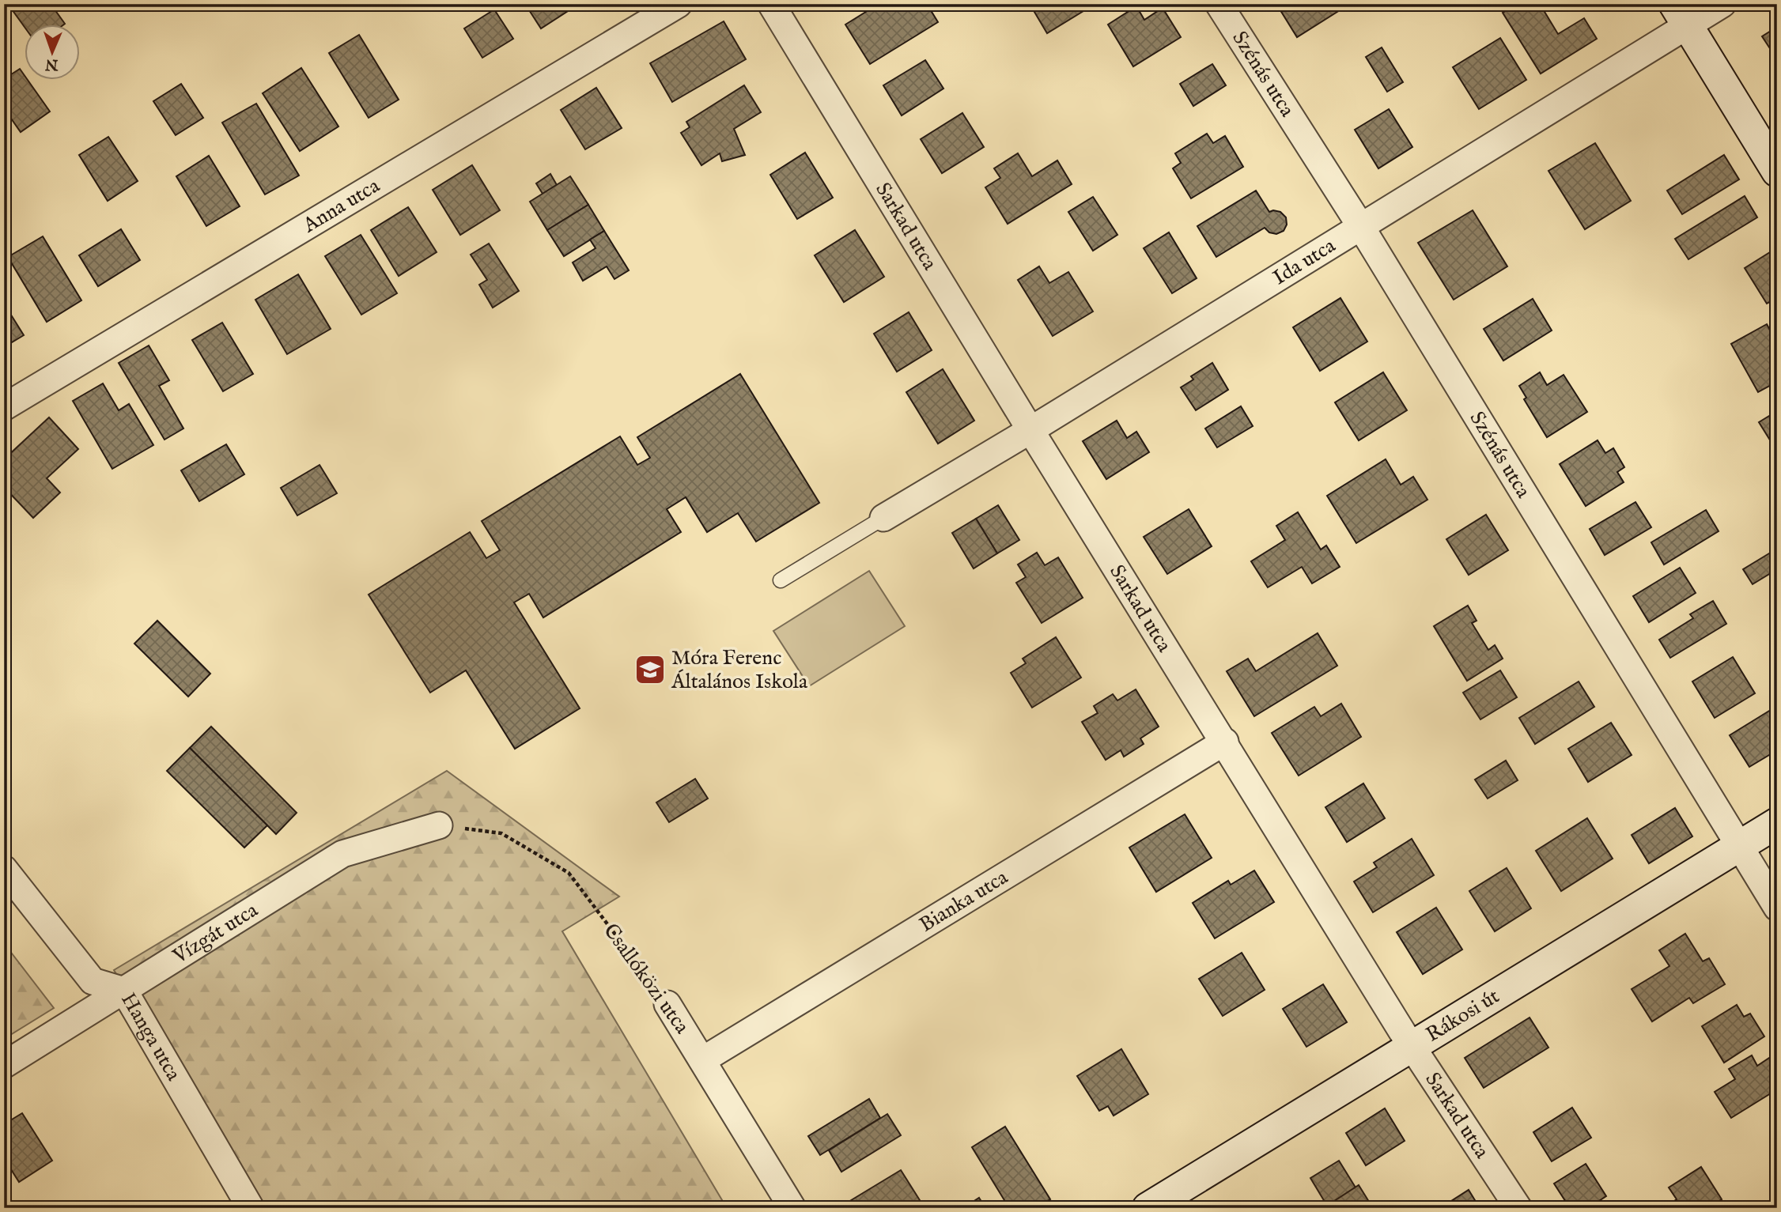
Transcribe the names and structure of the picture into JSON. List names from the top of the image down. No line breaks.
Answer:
{"streets":{"main road":["Rákosi út"],"street":["Szénás utca","Anna utca","Sarkad utca","Ida utca","Bianka utca","Vízgát utca","Csallóközi utca","Hanga utca"]},"crossings":[["Szénás utca","Ida utca"],["Szénás utca","Rákosi út"],["Sarkad utca","Ida utca"],["Sarkad utca","Bianka utca"],["Sarkad utca","Rákosi út"],["Bianka utca","Csallóközi utca"],["Vízgát utca","Csallóközi utca"],["Vízgát utca","Hanga utca"]],"places":{"school or university":["Móra Ferenc Általános Iskola"]},"north":"bottom"}
